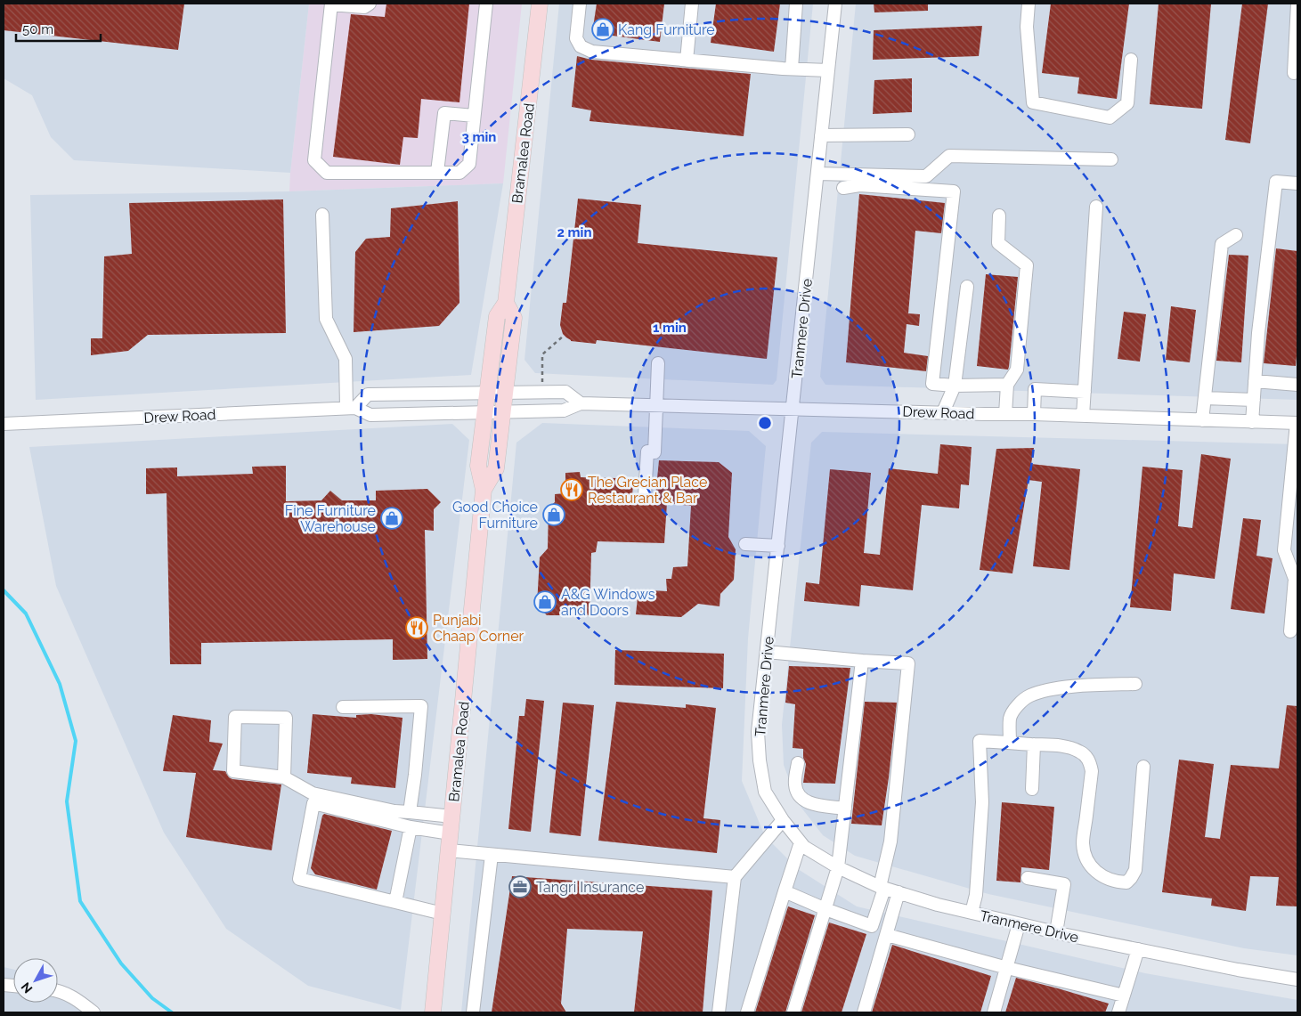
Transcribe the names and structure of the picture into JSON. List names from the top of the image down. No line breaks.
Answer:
{"streets":{"main road":["Bramalea Road"],"street":["Tranmere Drive","Drew Road"]},"crossings":[["Bramalea Road","Drew Road"],["Tranmere Drive","Drew Road"]],"places":{"shop":["Kang Furniture","Good Choice Furniture","Fine Furniture Warehouse","A&G Windows and Doors"],"restaurant":["The Grecian Place Restaurant & Bar","Punjabi Chaap Corner"],"office":["Tangri Insurance"]},"scale_bar":"50 m","north":"bottom left","rings":["3 min","2 min","1 min"]}
